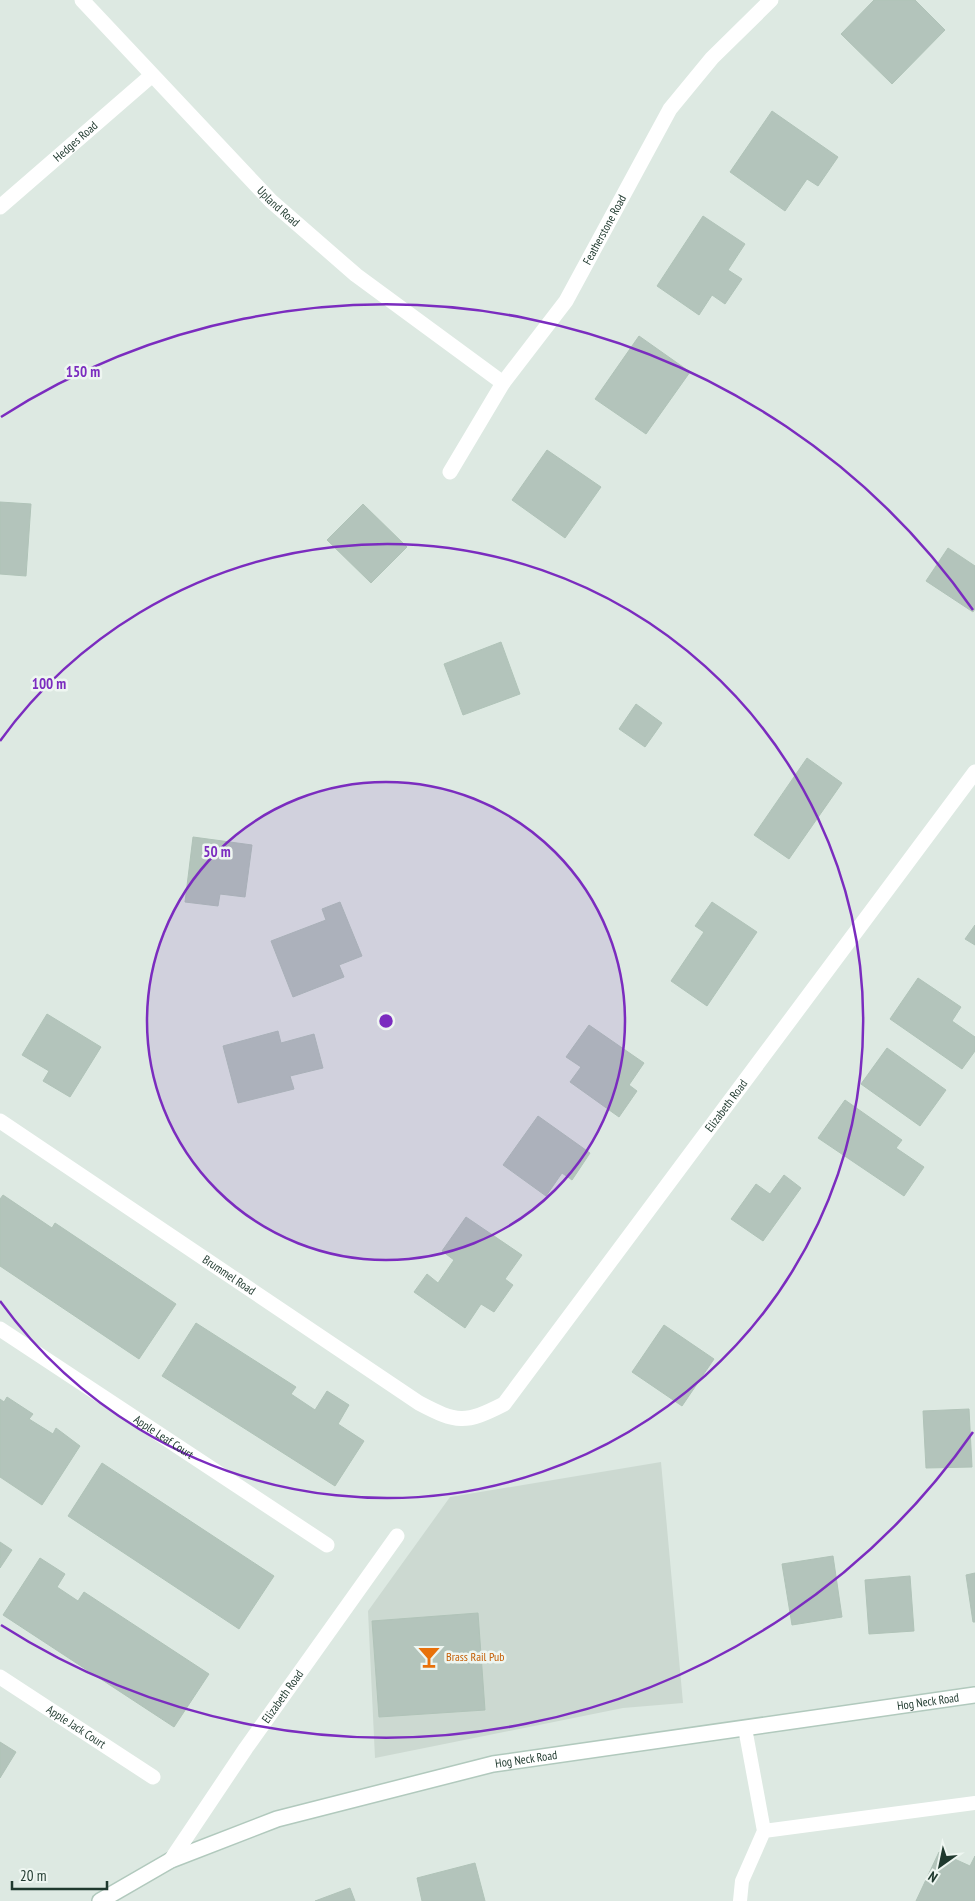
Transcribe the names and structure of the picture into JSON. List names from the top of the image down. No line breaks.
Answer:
{"streets":{"street":["Hedges Road","Upland Road","Featherstone Road","Elizabeth Road","Brummel Road","Apple Leaf Court","Hog Neck Road","Apple Jack Court"]},"crossings":[["Hedges Road","Upland Road"],["Upland Road","Featherstone Road"],["Elizabeth Road","Brummel Road"],["Elizabeth Road","Hog Neck Road"]],"places":{"bar":["Brass Rail Pub"]},"scale_bar":"20 m","north":"bottom left","rings":["150 m","100 m","50 m"]}
